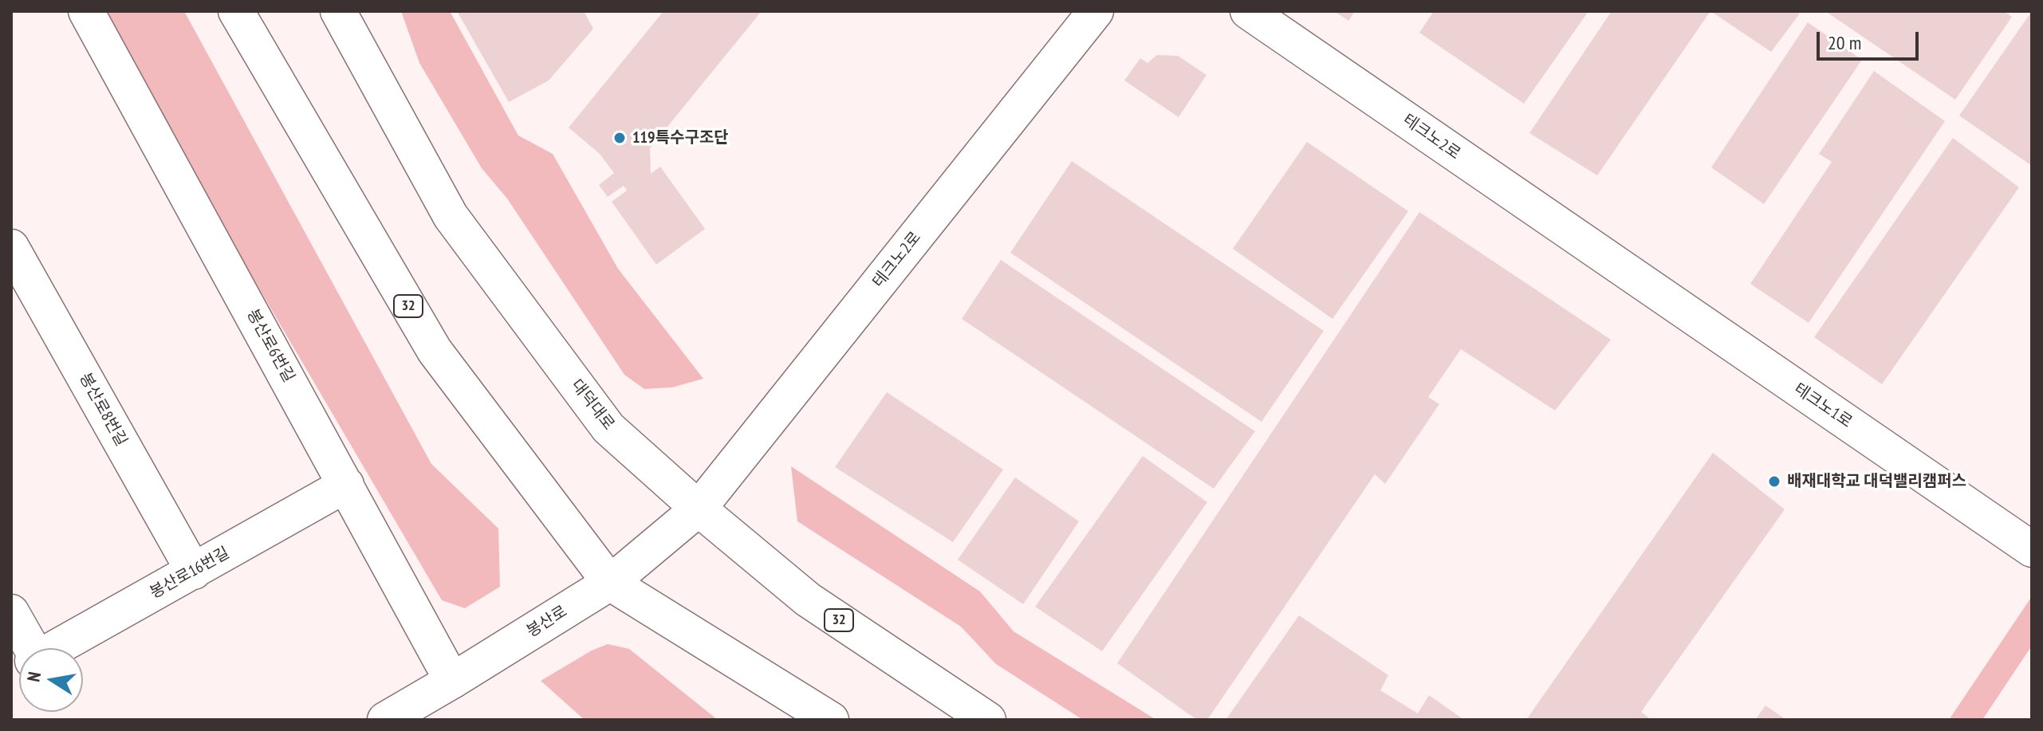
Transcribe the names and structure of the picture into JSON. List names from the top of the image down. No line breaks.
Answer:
{"streets":{"main road":["테크노2로","32","봉산로6번길","대덕대로","테크노1로","봉산로8번길","봉산로16번길","봉산로"]},"crossings":[["테크노2로","대덕대로"],["테크노2로","테크노1로"],["테크노2로","봉산로"],["32","봉산로"],["봉산로6번길","봉산로16번길"],["봉산로6번길","봉산로"],["대덕대로","봉산로"],["봉산로8번길","봉산로16번길"]],"places":["119특수구조단","배재대학교 대덕밸리캠퍼스"],"scale_bar":"20 m","north":"left"}
